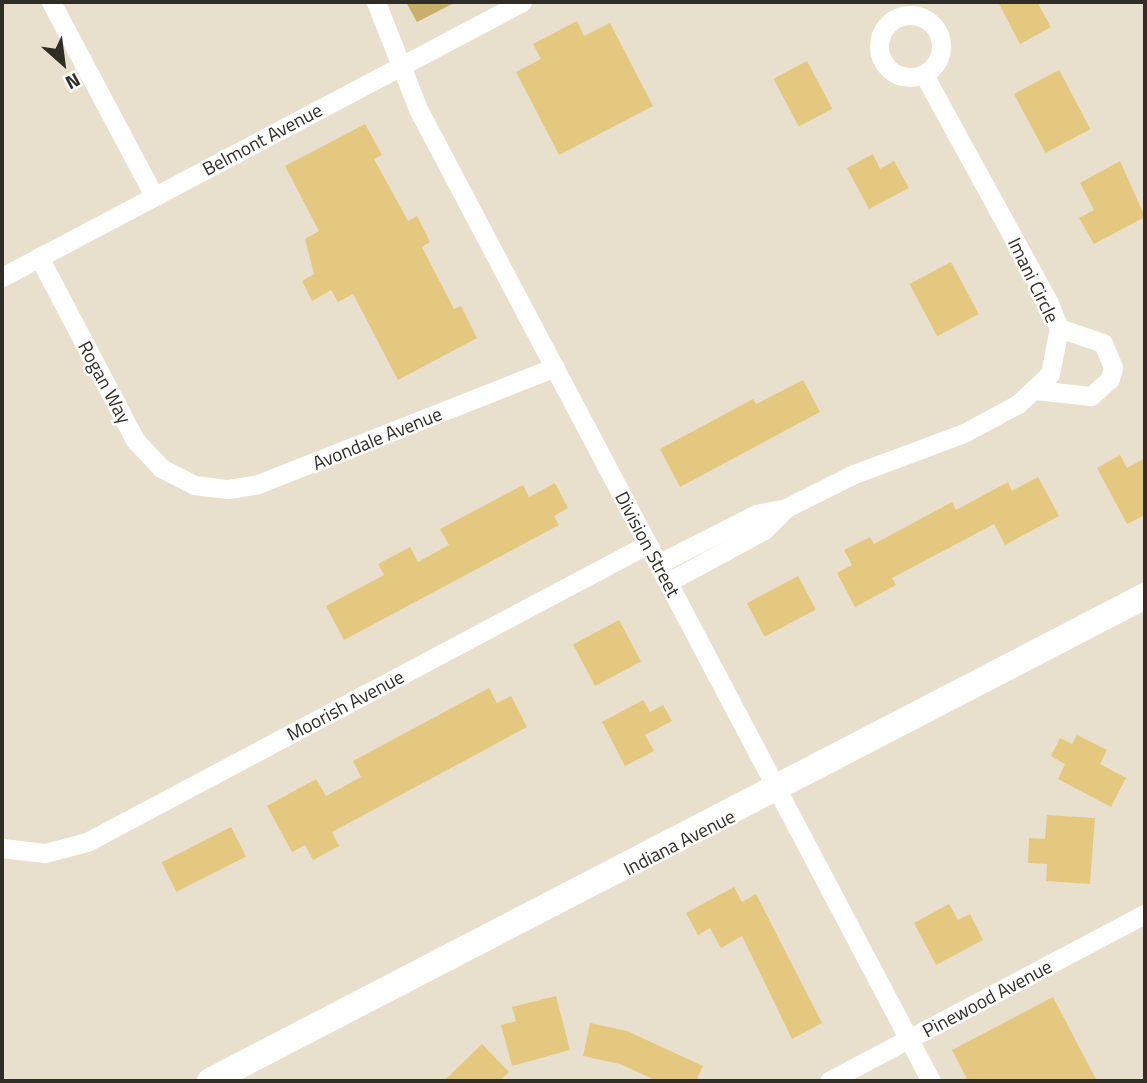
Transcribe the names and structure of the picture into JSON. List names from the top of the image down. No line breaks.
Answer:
{"streets":{"street":["Belmont Avenue","Imani Circle","Rogan Way","Avondale Avenue","Division Street","Moorish Avenue","Indiana Avenue","Pinewood Avenue"]},"crossings":[["Belmont Avenue","Rogan Way"],["Belmont Avenue","Division Street"],["Imani Circle","Division Street"],["Rogan Way","Avondale Avenue"],["Avondale Avenue","Division Street"],["Division Street","Moorish Avenue"],["Division Street","Indiana Avenue"],["Division Street","Pinewood Avenue"]],"north":"bottom right"}
